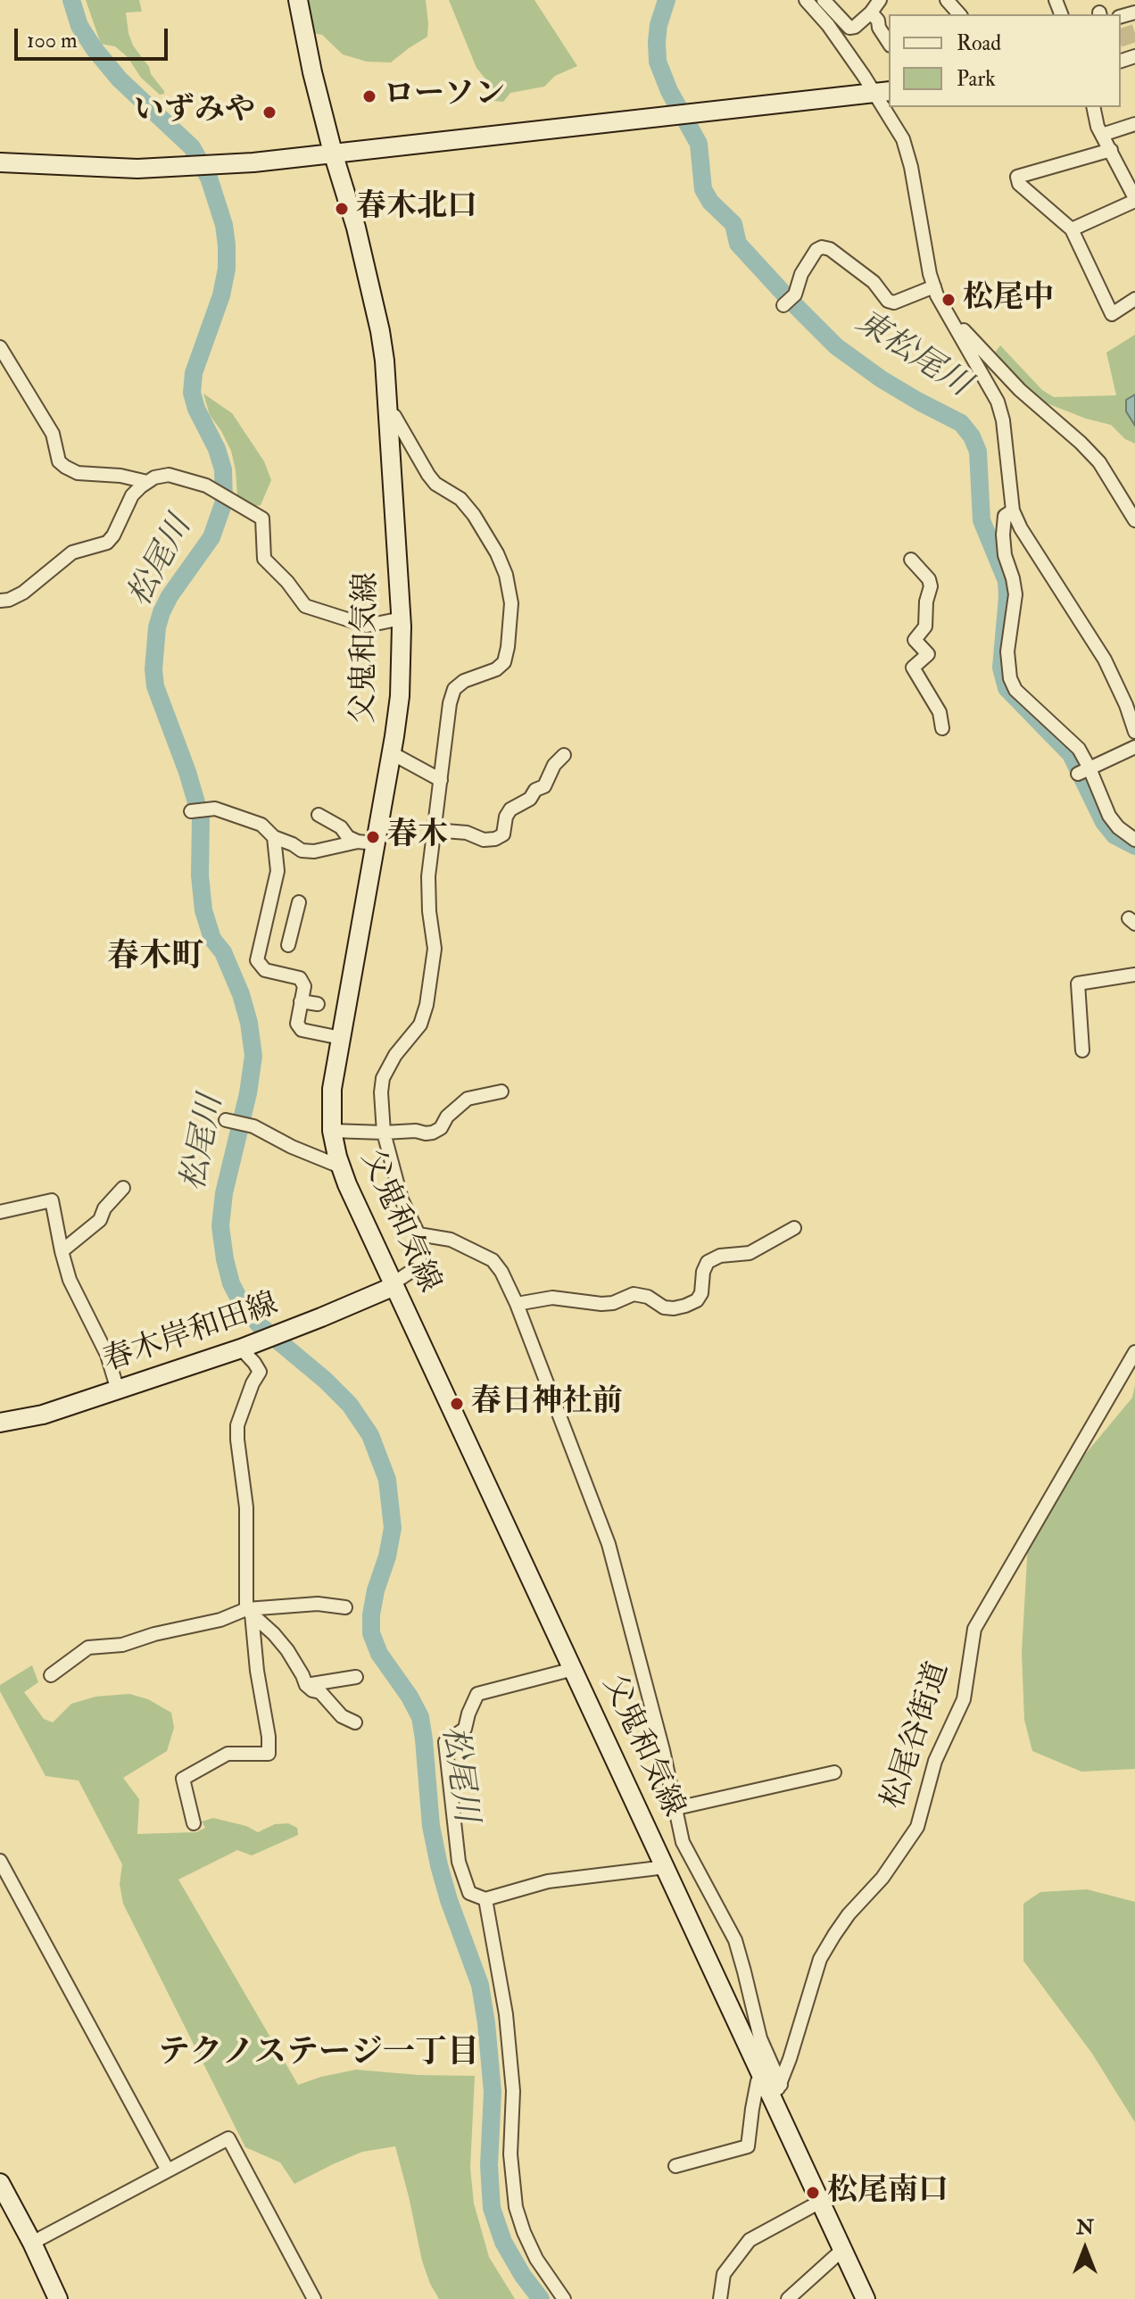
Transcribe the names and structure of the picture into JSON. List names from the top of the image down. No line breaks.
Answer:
{"streets":{"main road":["父鬼和気線","春木岸和田線"],"street":["松尾谷街道"]},"crossings":[["父鬼和気線","春木岸和田線"],["父鬼和気線","松尾谷街道"]],"districts":["春木町","テクノステージ一丁目"],"water":["東松尾川","松尾川"],"places":["ローソン","いずみや","春木北口","松尾中","春木","春日神社前","松尾南口"],"legend":["Road","Park"],"scale_bar":"100 m","north":"top"}
